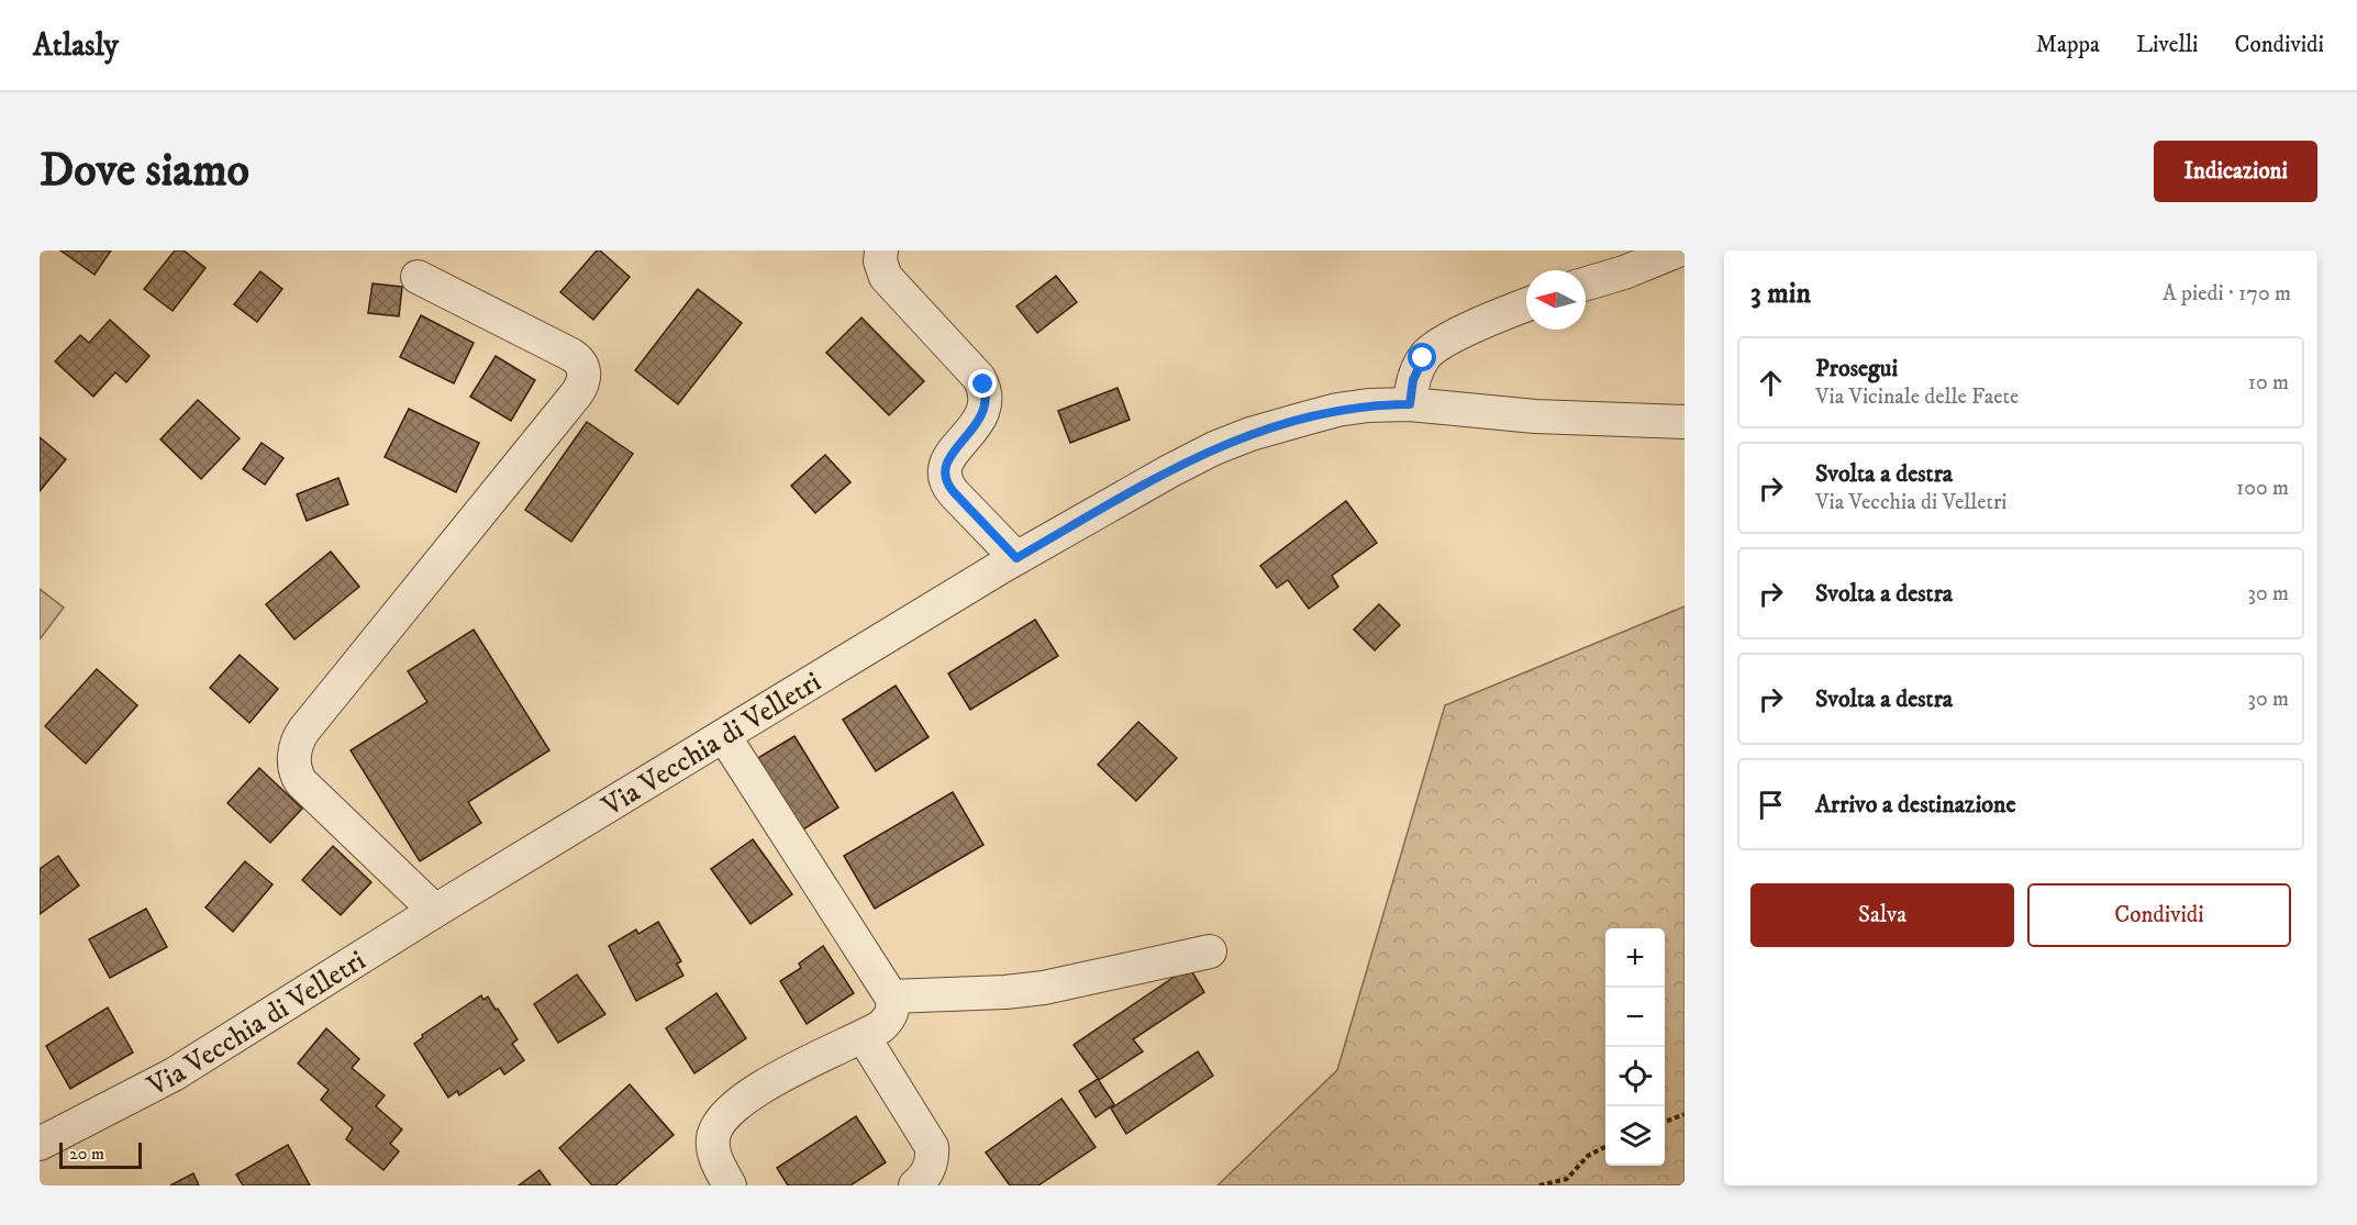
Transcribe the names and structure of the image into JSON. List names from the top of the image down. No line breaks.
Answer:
{"streets":{"street":["Via Vecchia di Velletri"]},"scale_bar":"20 m","north":"left","page":{"header":"Atlasly","nav":["Mappa","Livelli","Condividi"],"buttons":["Indicazioni",["Salva","Condividi"]],"title":"Dove siamo","heading":["3 min","A piedi · 170 m"],"list":[["Prosegui","Via Vicinale delle Faete","10 m"],["Svolta a destra","Via Vecchia di Velletri","100 m"],["Svolta a destra","30 m"],["Svolta a destra","30 m"],"Arrivo a destinazione"],"map_buttons":["+","−"],"scale":"20 m"}}
